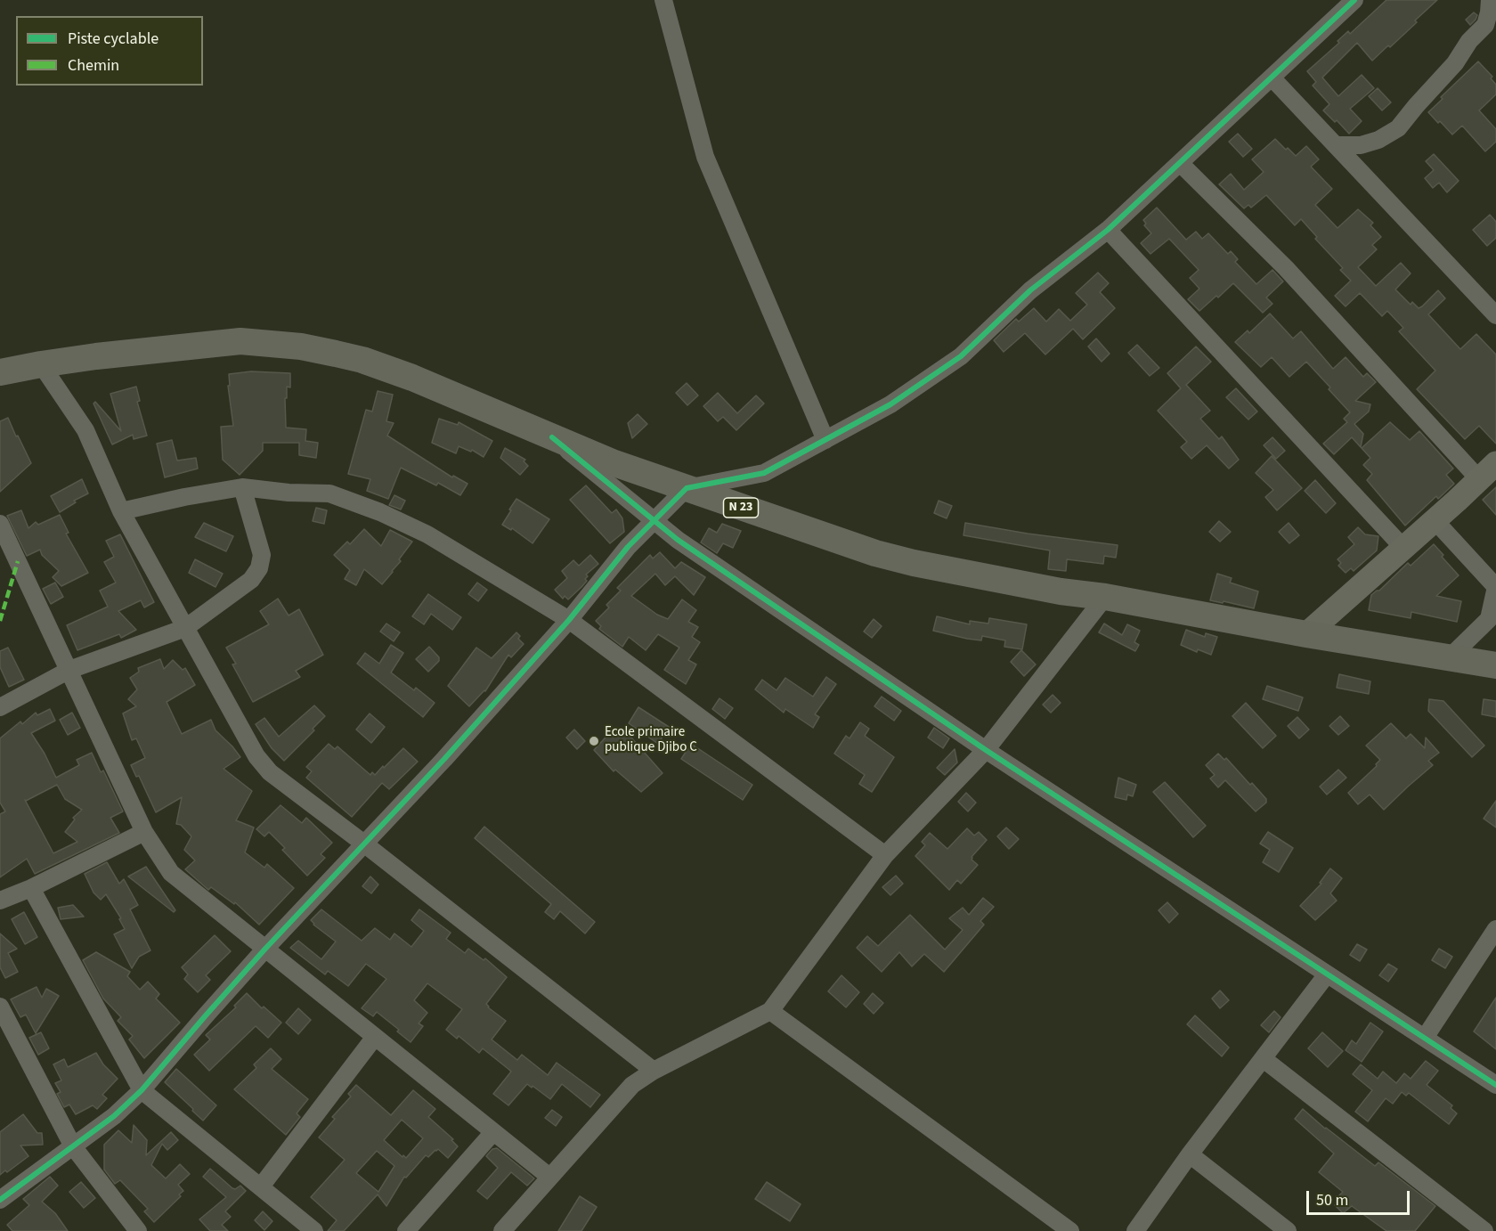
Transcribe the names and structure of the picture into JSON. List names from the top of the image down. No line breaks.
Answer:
{"streets":{"main road":["N 23"]},"places":["Ecole primaire publique Djibo C"],"legend":["Piste cyclable","Chemin"],"scale_bar":"50 m"}
